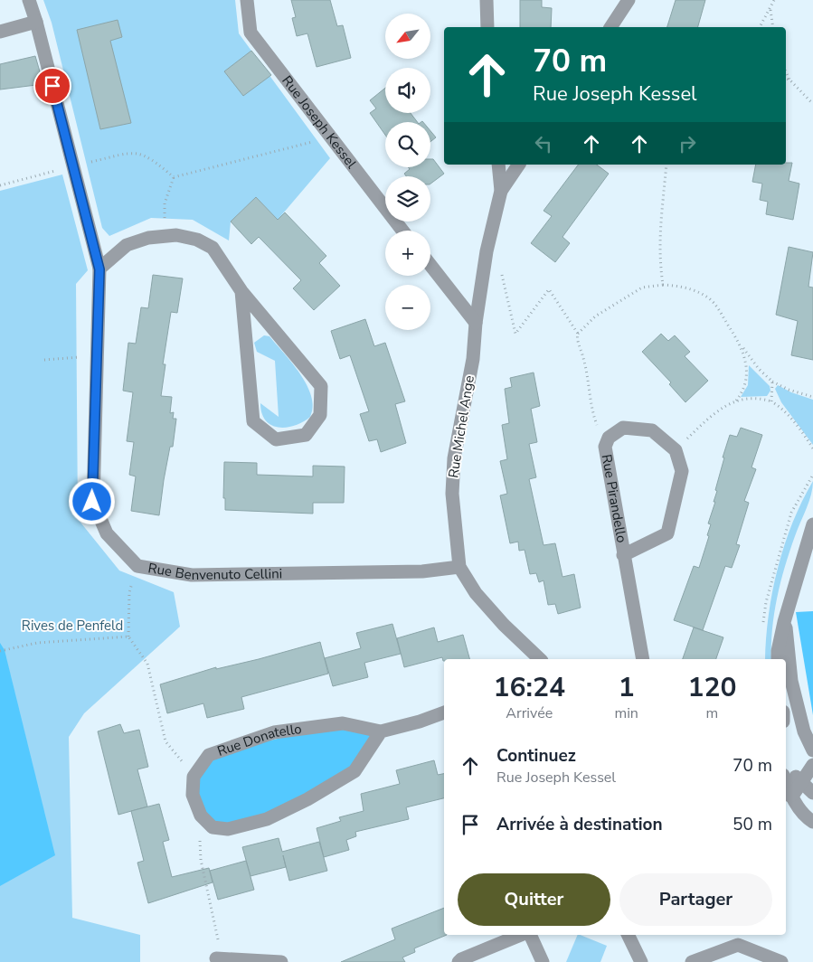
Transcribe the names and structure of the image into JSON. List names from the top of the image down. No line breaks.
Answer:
{"streets":{"street":["Rue Joseph Kessel","Rue Michel Ange","Rue Pirandello","Rue Benvenuto Cellini","Rue Donatello"]},"crossings":[["Rue Michel Ange","Rue Benvenuto Cellini"]],"parks":["Rives de Penfeld"],"north":"bottom left","page":{"map_buttons":["+","−"],"turn":["70 m","Rue Joseph Kessel"],"eta":["16:24","Arrivée","1","min","120","m"],"list":[{"name":"Continuez","note":"Rue Joseph Kessel","value":"70 m"},{"name":"Arrivée à destination","value":"50 m"}],"buttons":["Quitter","Partager"]}}
